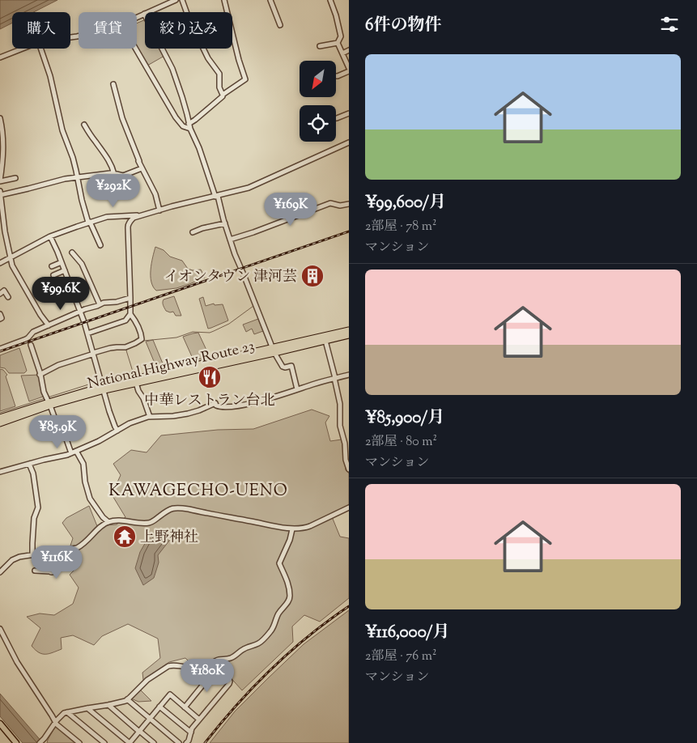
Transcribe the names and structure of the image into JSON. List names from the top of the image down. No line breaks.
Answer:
{"streets":{"highway":["National Highway Route 23"]},"districts":["KAWAGECHO-UENO"],"places":{"building":["イオンタウン 津河芸"],"restaurant":["中華レストラン台北"],"temple":["上野神社"]},"north":"bottom left","page":{"heading":"6件の物件","chip":["購入","賃貸","絞り込み"],"list":[{"name":"¥99,600/月","note":"2部屋 · 78 m² · マンション"},{"name":"¥85,900/月","note":"2部屋 · 80 m² · マンション"},{"name":"¥116,000/月","note":"2部屋 · 76 m² · マンション"}],"price":["¥292K","¥169K","¥99.6K","¥85.9K","¥116K","¥180K"]}}
